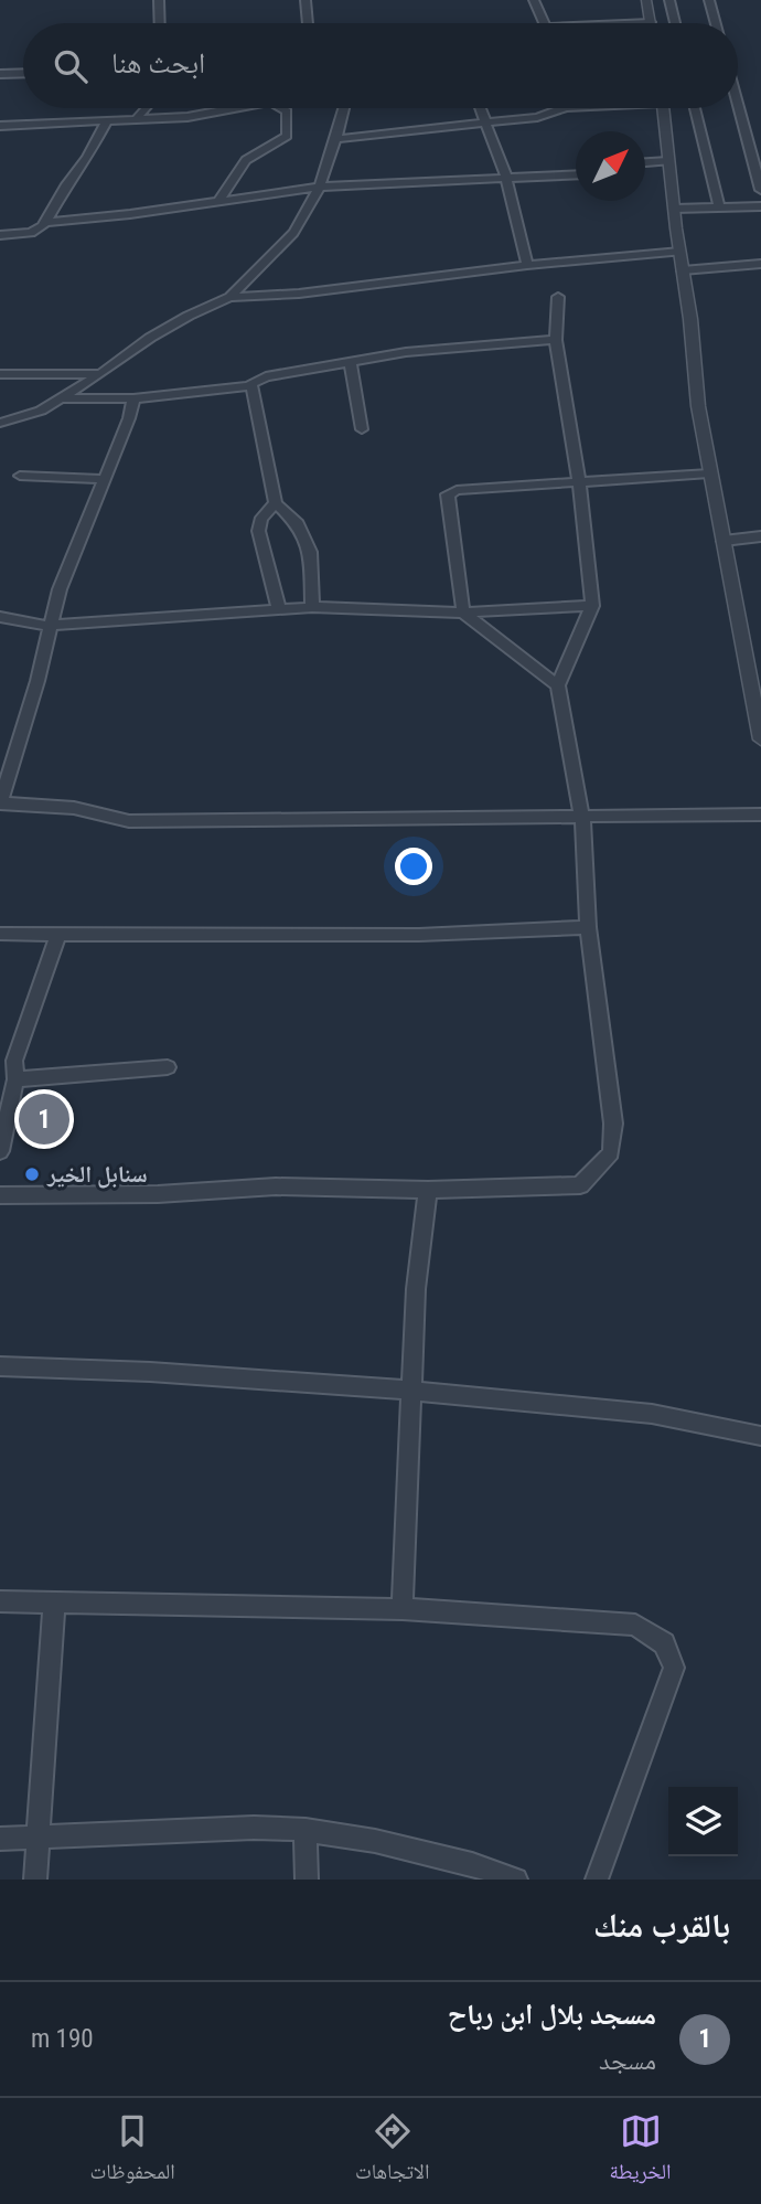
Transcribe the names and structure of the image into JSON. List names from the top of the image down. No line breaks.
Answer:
{"places":["سنابل الخير"],"north":"top right","page":{"search":"ابحث هنا","pins":"1","heading":"بالقرب منك","list":[{"mark":"1","name":"مسجد بلال ابن رباح","note":"مسجد","value":"190 m"}],"nav":["الخريطة","الاتجاهات","المحفوظات"]}}
